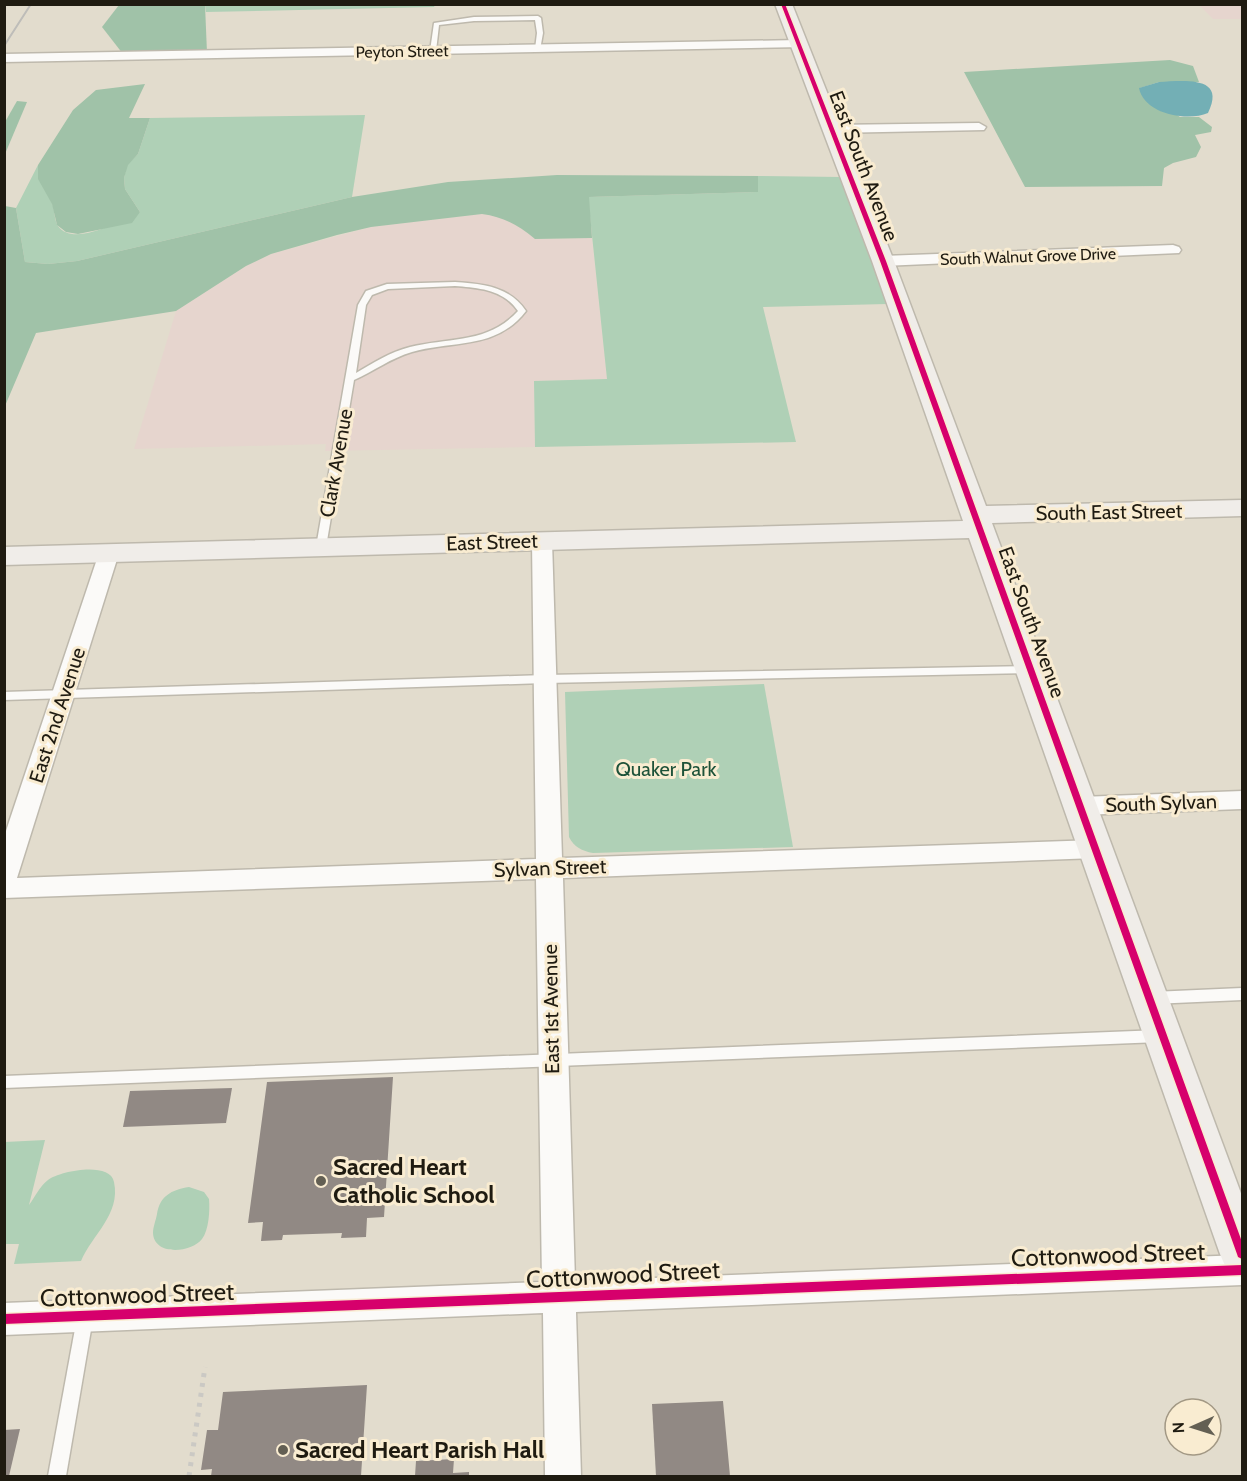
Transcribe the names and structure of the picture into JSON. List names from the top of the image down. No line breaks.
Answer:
{"streets":{"street":["Peyton Street","East South Avenue","South Walnut Grove Drive","South East Street","East Street","East 2nd Avenue","South Sylvan","Sylvan Street","East 1st Avenue","Cottonwood Street"],"lane":["Clark Avenue"]},"crossings":[["Peyton Street","East South Avenue"],["East South Avenue","South Walnut Grove Drive"],["East South Avenue","South East Street"],["East South Avenue","East Street"],["East South Avenue","South Sylvan"],["East South Avenue","Sylvan Street"],["Clark Avenue","East Street"],["South East Street","East Street"],["East Street","East 2nd Avenue"],["East Street","East 1st Avenue"],["Sylvan Street","East 1st Avenue"],["East 1st Avenue","Cottonwood Street"]],"parks":["Quaker Park"],"places":["Sacred Heart Catholic School","Sacred Heart Parish Hall"],"north":"left"}
